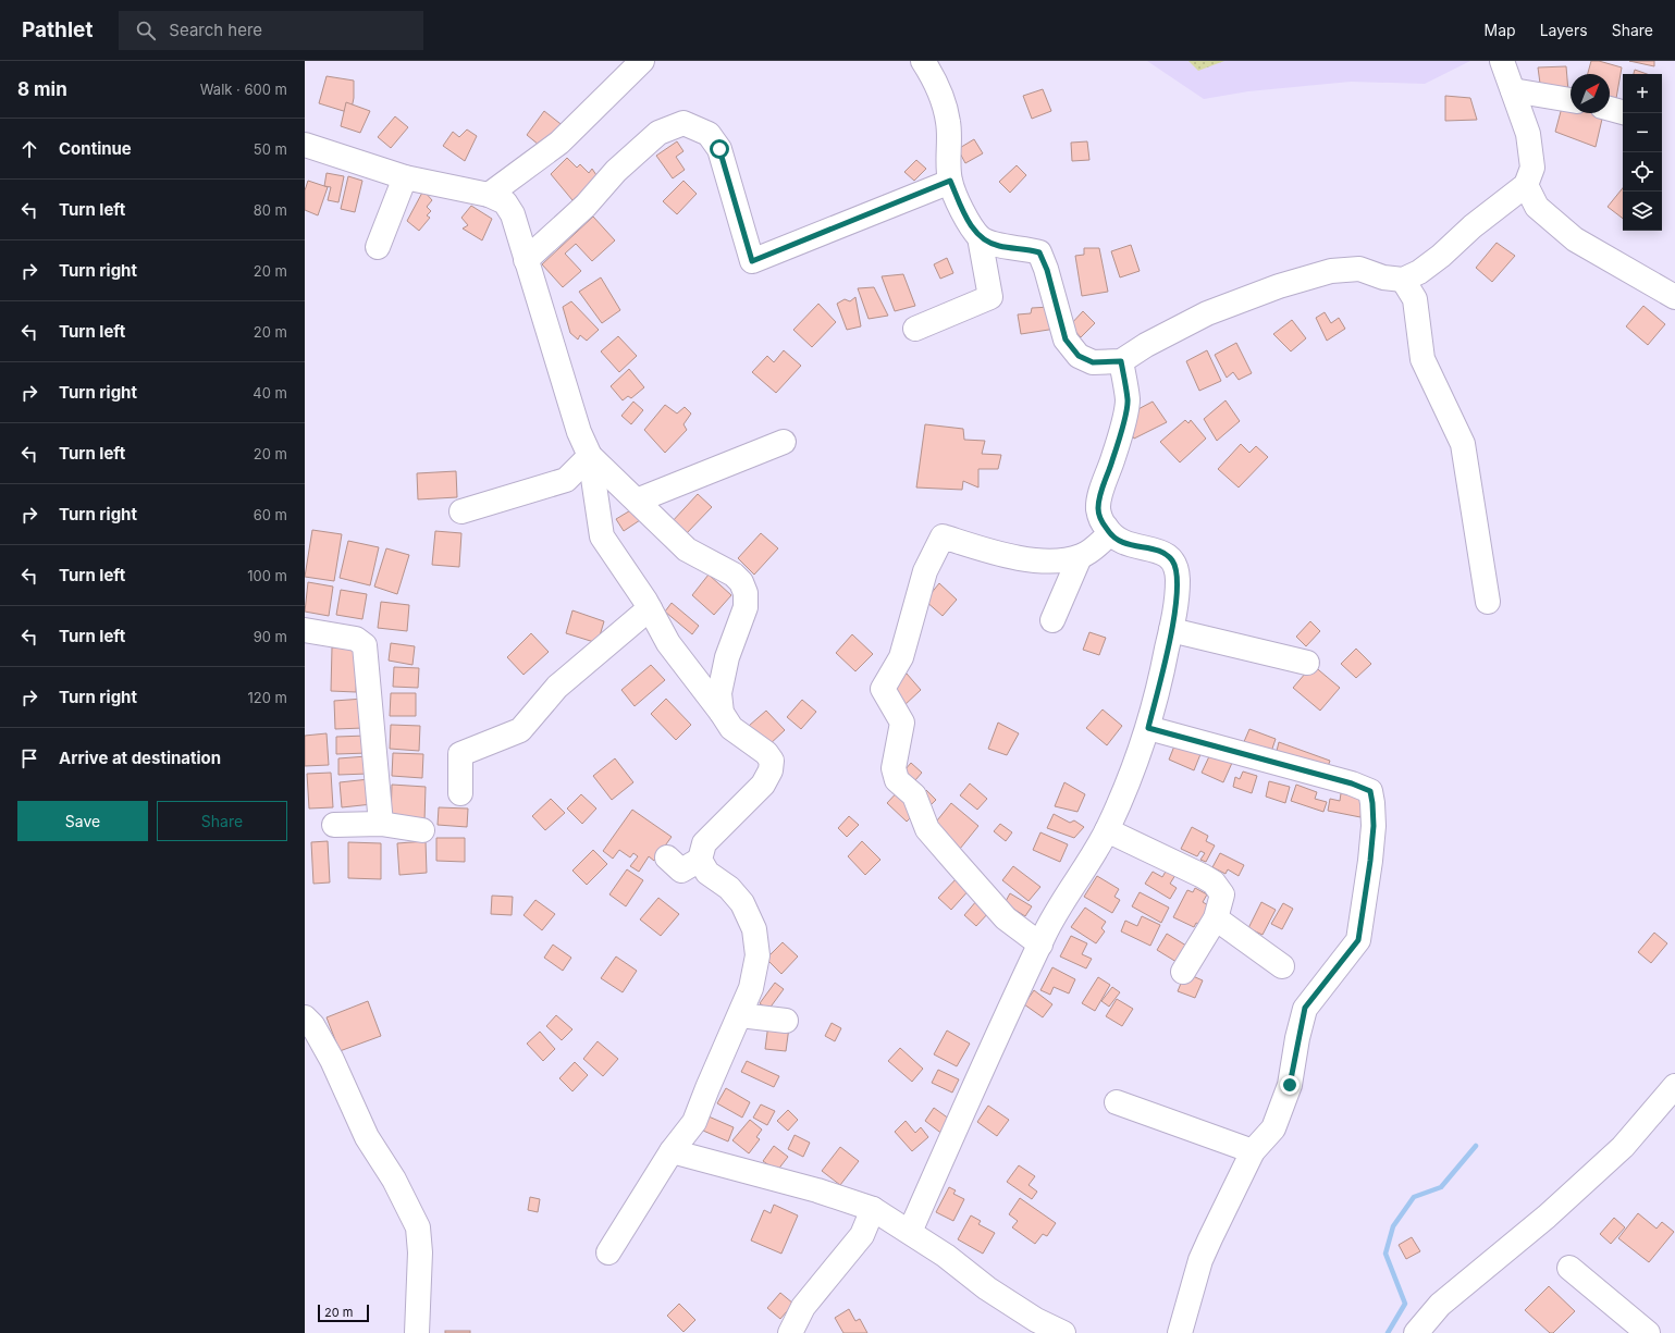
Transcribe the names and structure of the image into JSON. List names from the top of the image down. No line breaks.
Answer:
{"scale_bar":"20 m","north":"top right","page":{"header":"Pathlet","search":"Search here","nav":["Map","Layers","Share"],"heading":["8 min","Walk · 600 m"],"map_buttons":["+","−"],"list":[["Continue","50 m"],["Turn left","80 m"],["Turn right","20 m"],["Turn left","20 m"],["Turn right","40 m"],["Turn left","20 m"],["Turn right","60 m"],["Turn left","100 m"],["Turn left","90 m"],["Turn right","120 m"],"Arrive at destination"],"buttons":["Save","Share"],"scale":"20 m"}}
